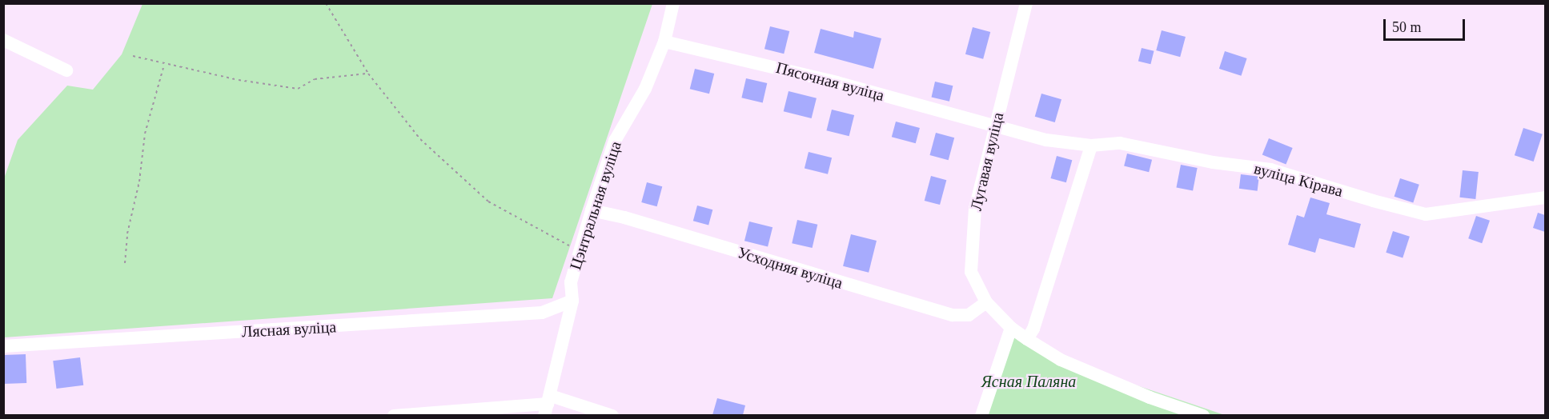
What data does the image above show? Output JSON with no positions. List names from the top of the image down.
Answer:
{
  "streets": {
    "street": [
      "Пясочная вуліца",
      "Лугавая вуліца",
      "вуліца Кірава",
      "Цэнтральная вуліца",
      "Усходняя вуліца",
      "Лясная вуліца"
    ]
  },
  "crossings": [
    ["Пясочная вуліца", "Лугавая вуліца"],
    ["Пясочная вуліца", "вуліца Кірава"],
    ["Пясочная вуліца", "Цэнтральная вуліца"],
    ["Лугавая вуліца", "вуліца Кірава"],
    ["Лугавая вуліца", "Усходняя вуліца"],
    ["Цэнтральная вуліца", "Усходняя вуліца"],
    ["Цэнтральная вуліца", "Лясная вуліца"]
  ],
  "parks": ["Ясная Паляна"],
  "scale_bar": "50 m"
}
